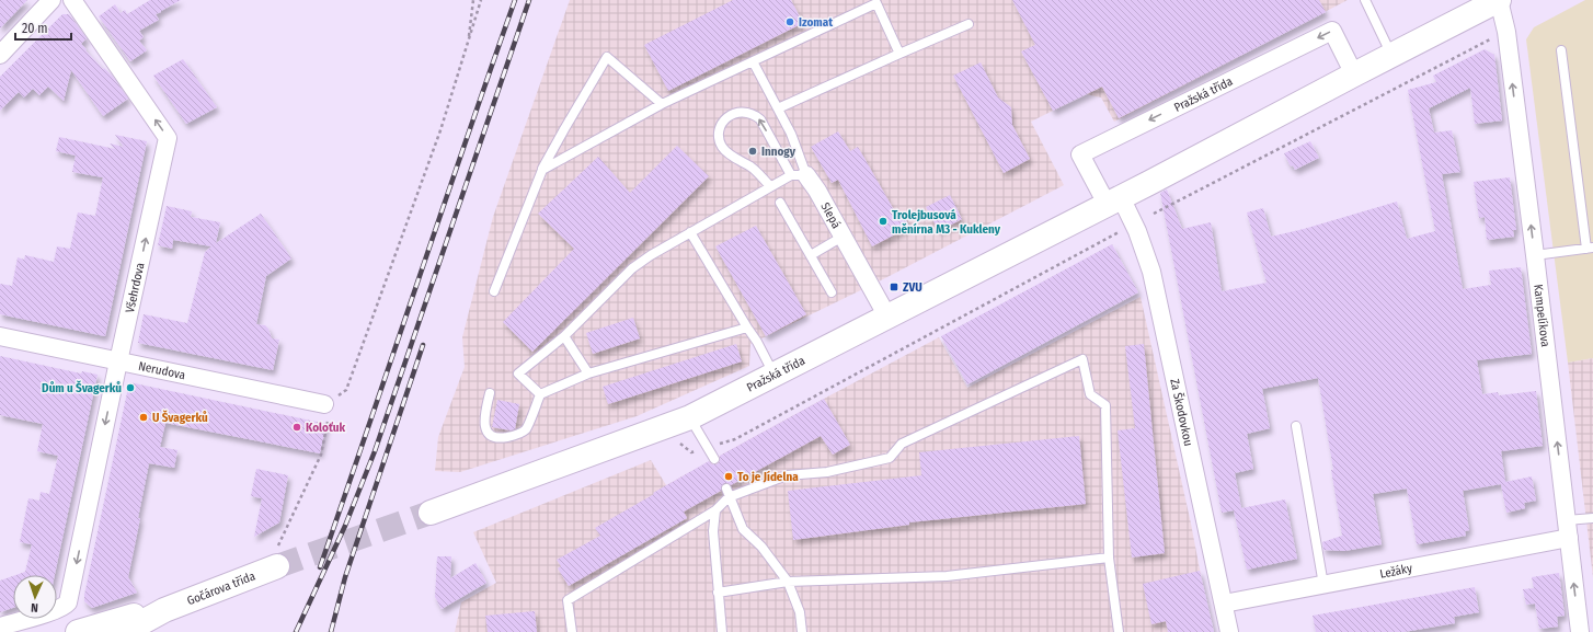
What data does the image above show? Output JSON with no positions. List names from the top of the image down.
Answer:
{
  "streets": {
    "street": [
      "Pražská třída",
      "Slepá",
      "Všehrdova",
      "Kampelíkova",
      "Nerudova",
      "Za Škodovkou",
      "Ležáky",
      "Gočárova třída"
    ]
  },
  "crossings": [
    ["Pražská třída", "Slepá"],
    ["Pražská třída", "Kampelíkova"],
    ["Pražská třída", "Za Škodovkou"],
    ["Všehrdova", "Nerudova"],
    ["Kampelíkova", "Ležáky"],
    ["Za Škodovkou", "Ležáky"]
  ],
  "one_way": ["Kampelíkova"],
  "places": {
    "other": [
      "Izomat",
      "Innogy",
      "Trolejbusová měnírna M3 - Kukleny",
      "Dům u Švagerků",
      "U Švagerků",
      "Koloťuk",
      "To je Jídelna"
    ],
    "transit": ["ZVU"]
  },
  "scale_bar": "20 m",
  "north": "bottom"
}
